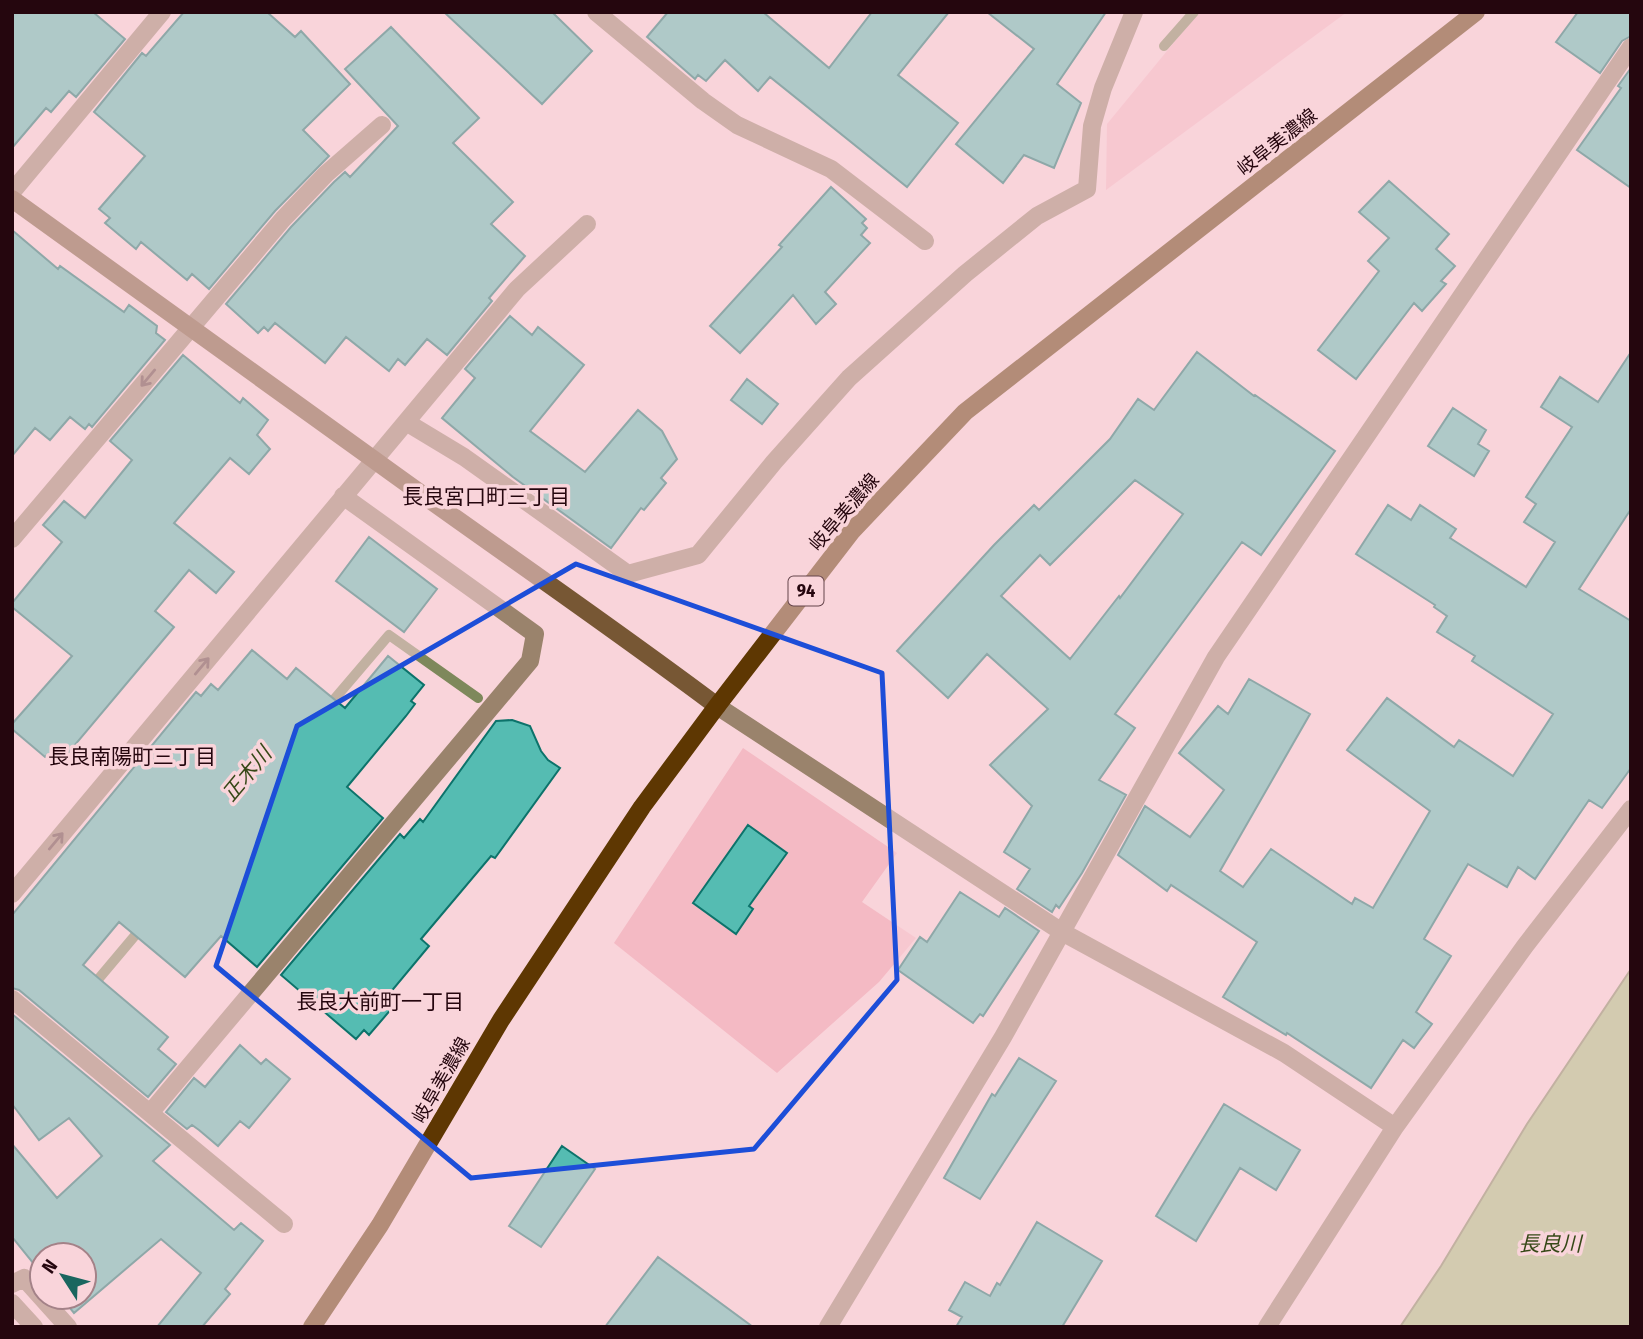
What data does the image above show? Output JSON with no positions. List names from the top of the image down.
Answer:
{
  "streets": {
    "main road": ["岐阜美濃線", "94"]
  },
  "districts": ["長良宮口町三丁目", "長良南陽町三丁目", "長良大前町一丁目"],
  "water": ["正木川", "長良川"],
  "north": "top left"
}
